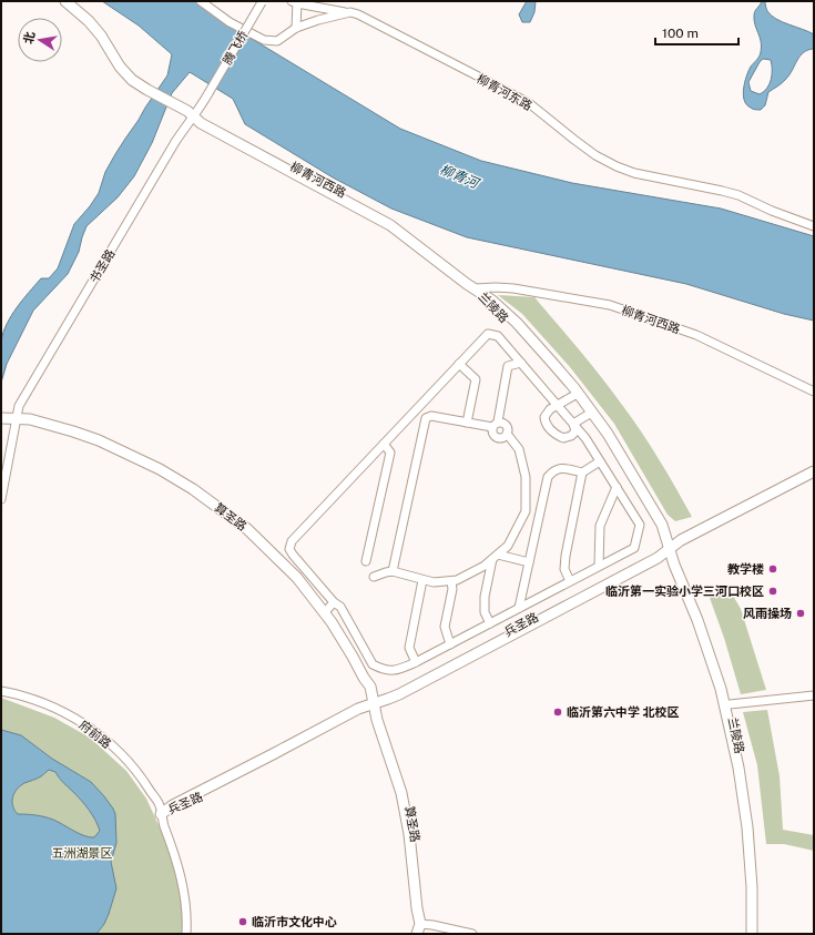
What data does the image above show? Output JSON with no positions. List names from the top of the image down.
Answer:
{
  "streets": {
    "main road": [
      "柳青河西路",
      "兰陵路",
      "算圣路",
      "兵圣路"
    ],
    "street": [
      "腾飞桥",
      "柳青河东路",
      "书圣路",
      "府前路"
    ]
  },
  "crossings": [
    ["腾飞桥", "书圣路"],
    ["柳青河西路", "书圣路"],
    ["柳青河西路", "兰陵路"],
    ["书圣路", "算圣路"],
    ["兰陵路", "兵圣路"],
    ["算圣路", "兵圣路"],
    ["兵圣路", "府前路"]
  ],
  "water": ["柳青河"],
  "parks": ["五洲湖景区"],
  "places": [
    "教学楼",
    "临沂第一实验小学三河口校区",
    "风雨操场",
    "临沂第六中学 北校区",
    "临沂市文化中心"
  ],
  "scale_bar": "100 m",
  "north": "left"
}
